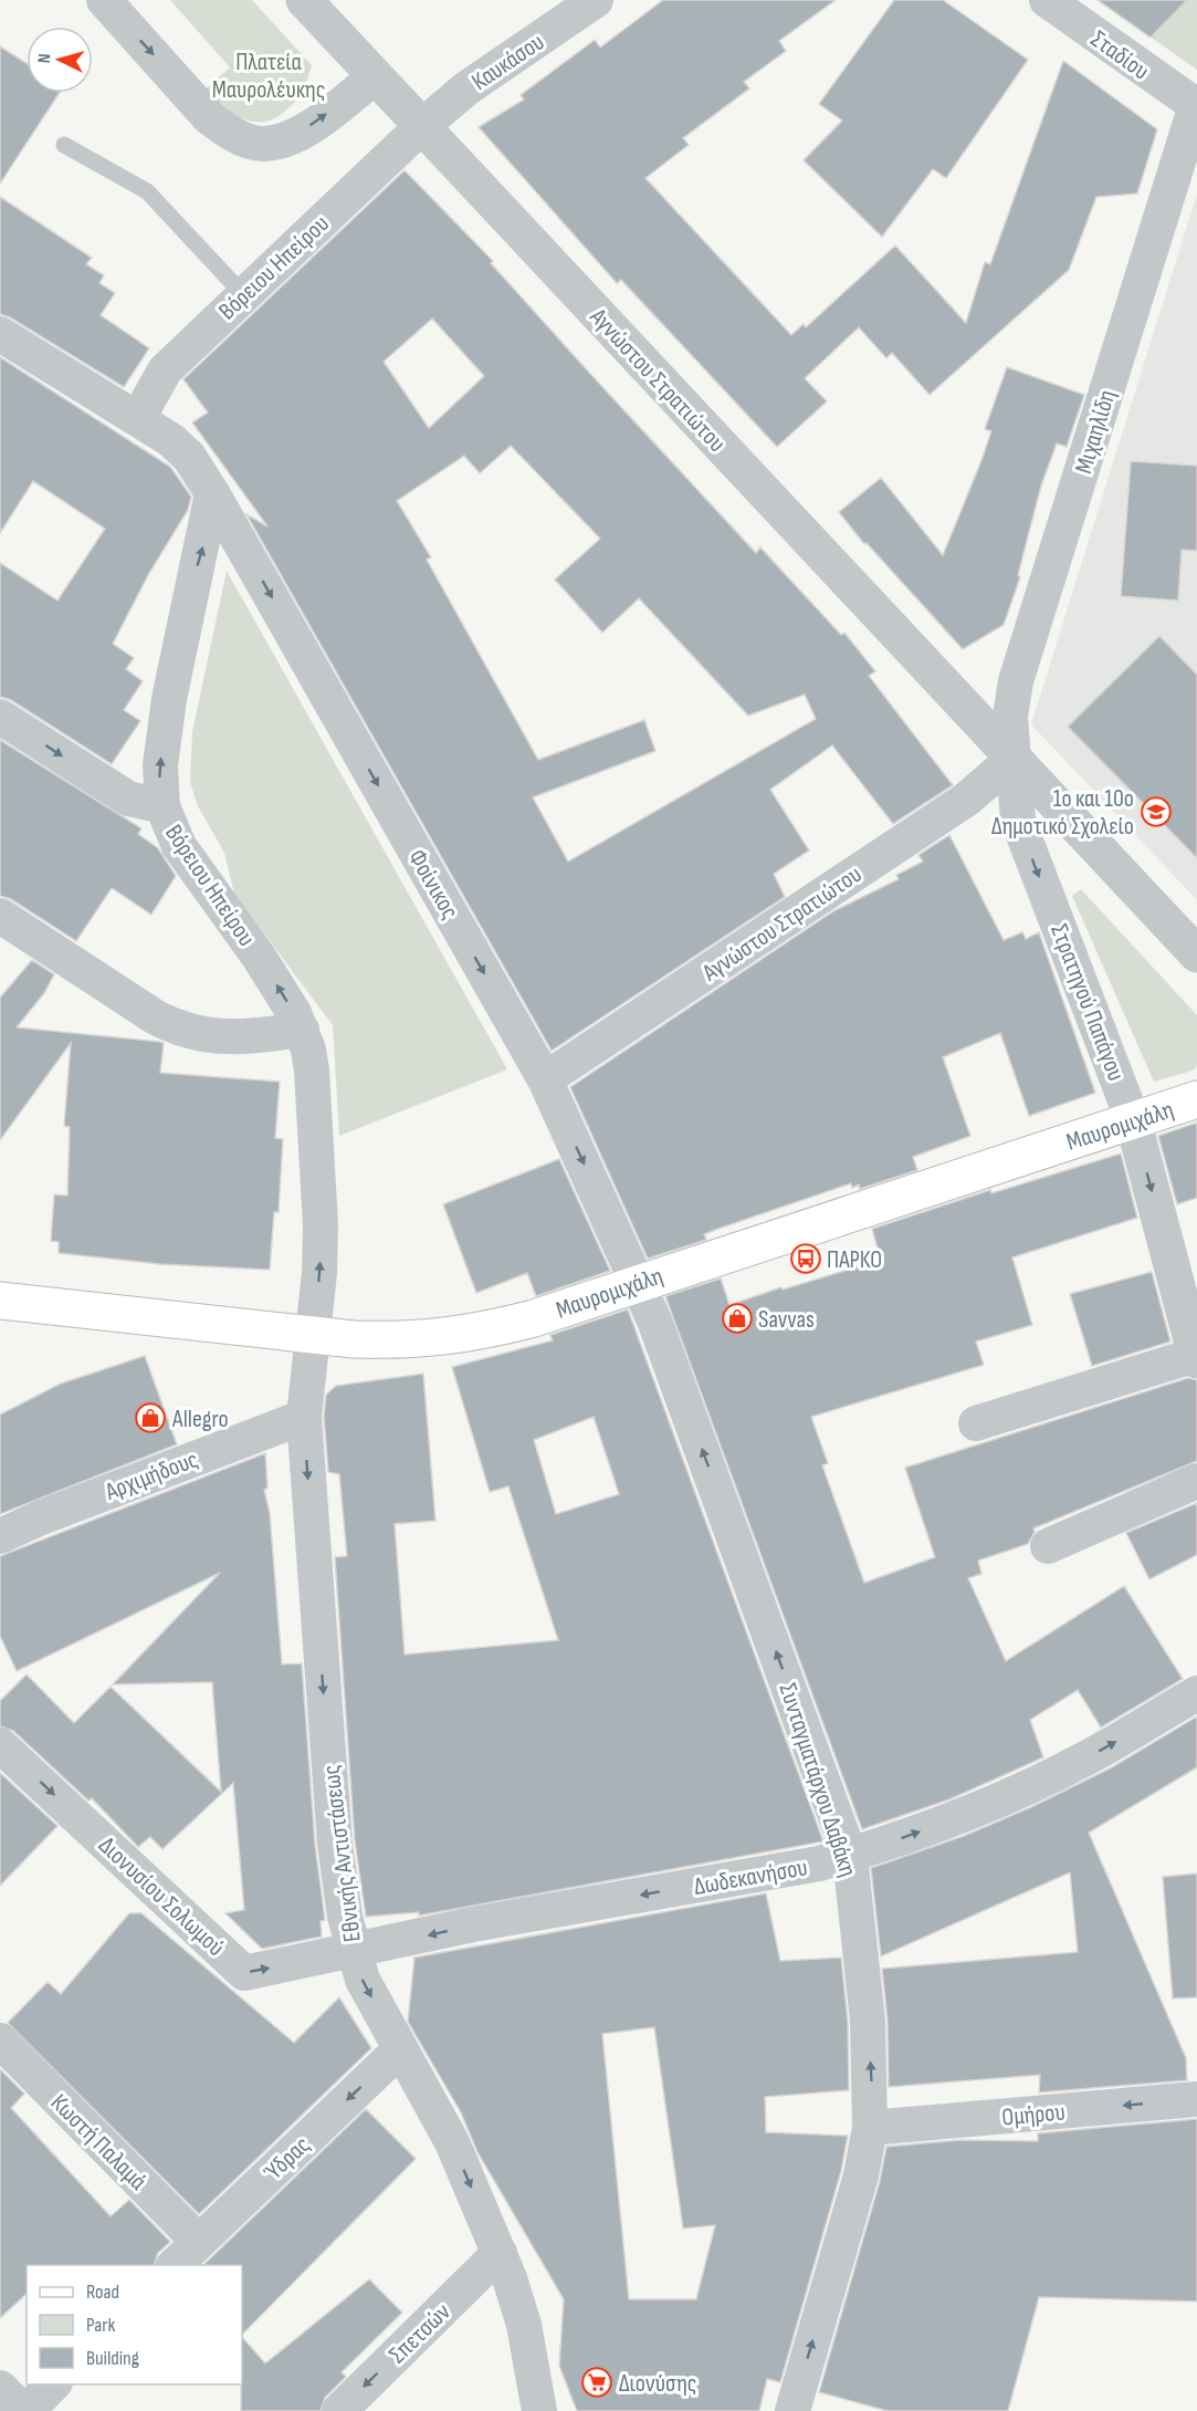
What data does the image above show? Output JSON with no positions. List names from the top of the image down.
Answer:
{
  "streets": {
    "main road": ["Μαυρομιχάλη"],
    "street": [
      "Σταδίου",
      "Καυκάσου",
      "Βόρειου Ηπείρου",
      "Αγνώστου Στρατιώτου",
      "Μιχαηλίδη",
      "Φοίνικος",
      "Στρατηγού Παπάγου",
      "Αρχιμήδους",
      "Συνταγματάρχου Δαβάκη",
      "Εθνικής Αντιστάσεως",
      "Δωδεκανήσου",
      "Διονυσίου Σολωμού",
      "Ομήρου",
      "Κωστή Παλαμά",
      "Ύδρας",
      "Σπετσών"
    ]
  },
  "crossings": [
    ["Σταδίου", "Μιχαηλίδη"],
    ["Καυκάσου", "Βόρειου Ηπείρου"],
    ["Καυκάσου", "Αγνώστου Στρατιώτου"],
    ["Βόρειου Ηπείρου", "Αγνώστου Στρατιώτου"],
    ["Βόρειου Ηπείρου", "Φοίνικος"],
    ["Βόρειου Ηπείρου", "Μαυρομιχάλη"],
    ["Βόρειου Ηπείρου", "Εθνικής Αντιστάσεως"],
    ["Αγνώστου Στρατιώτου", "Μιχαηλίδη"],
    ["Αγνώστου Στρατιώτου", "Φοίνικος"],
    ["Αγνώστου Στρατιώτου", "Στρατηγού Παπάγου"],
    ["Μιχαηλίδη", "Στρατηγού Παπάγου"],
    ["Φοίνικος", "Μαυρομιχάλη"],
    ["Φοίνικος", "Συνταγματάρχου Δαβάκη"],
    ["Στρατηγού Παπάγου", "Μαυρομιχάλη"],
    ["Μαυρομιχάλη", "Συνταγματάρχου Δαβάκη"],
    ["Μαυρομιχάλη", "Εθνικής Αντιστάσεως"],
    ["Αρχιμήδους", "Εθνικής Αντιστάσεως"],
    ["Συνταγματάρχου Δαβάκη", "Δωδεκανήσου"],
    ["Συνταγματάρχου Δαβάκη", "Ομήρου"],
    ["Εθνικής Αντιστάσεως", "Δωδεκανήσου"],
    ["Εθνικής Αντιστάσεως", "Διονυσίου Σολωμού"],
    ["Εθνικής Αντιστάσεως", "Ύδρας"],
    ["Εθνικής Αντιστάσεως", "Σπετσών"],
    ["Δωδεκανήσου", "Διονυσίου Σολωμού"],
    ["Κωστή Παλαμά", "Ύδρας"]
  ],
  "one_way": [
    "Βόρειου Ηπείρου",
    "Φοίνικος",
    "Στρατηγού Παπάγου",
    "Συνταγματάρχου Δαβάκη",
    "Εθνικής Αντιστάσεως",
    "Διονυσίου Σολωμού",
    "Ομήρου",
    "Ύδρας",
    "Σπετσών"
  ],
  "parks": ["Πλατεία Μαυρολέυκης"],
  "places": {
    "school or university": ["1ο και 10ο Δημοτικό Σχολείο"],
    "bus stop": ["ΠΑΡΚΟ"],
    "shop": ["Savvas", "Allegro"],
    "supermarket": ["Διονύσης"]
  },
  "legend": ["Road", "Park", "Building"],
  "north": "left"
}
